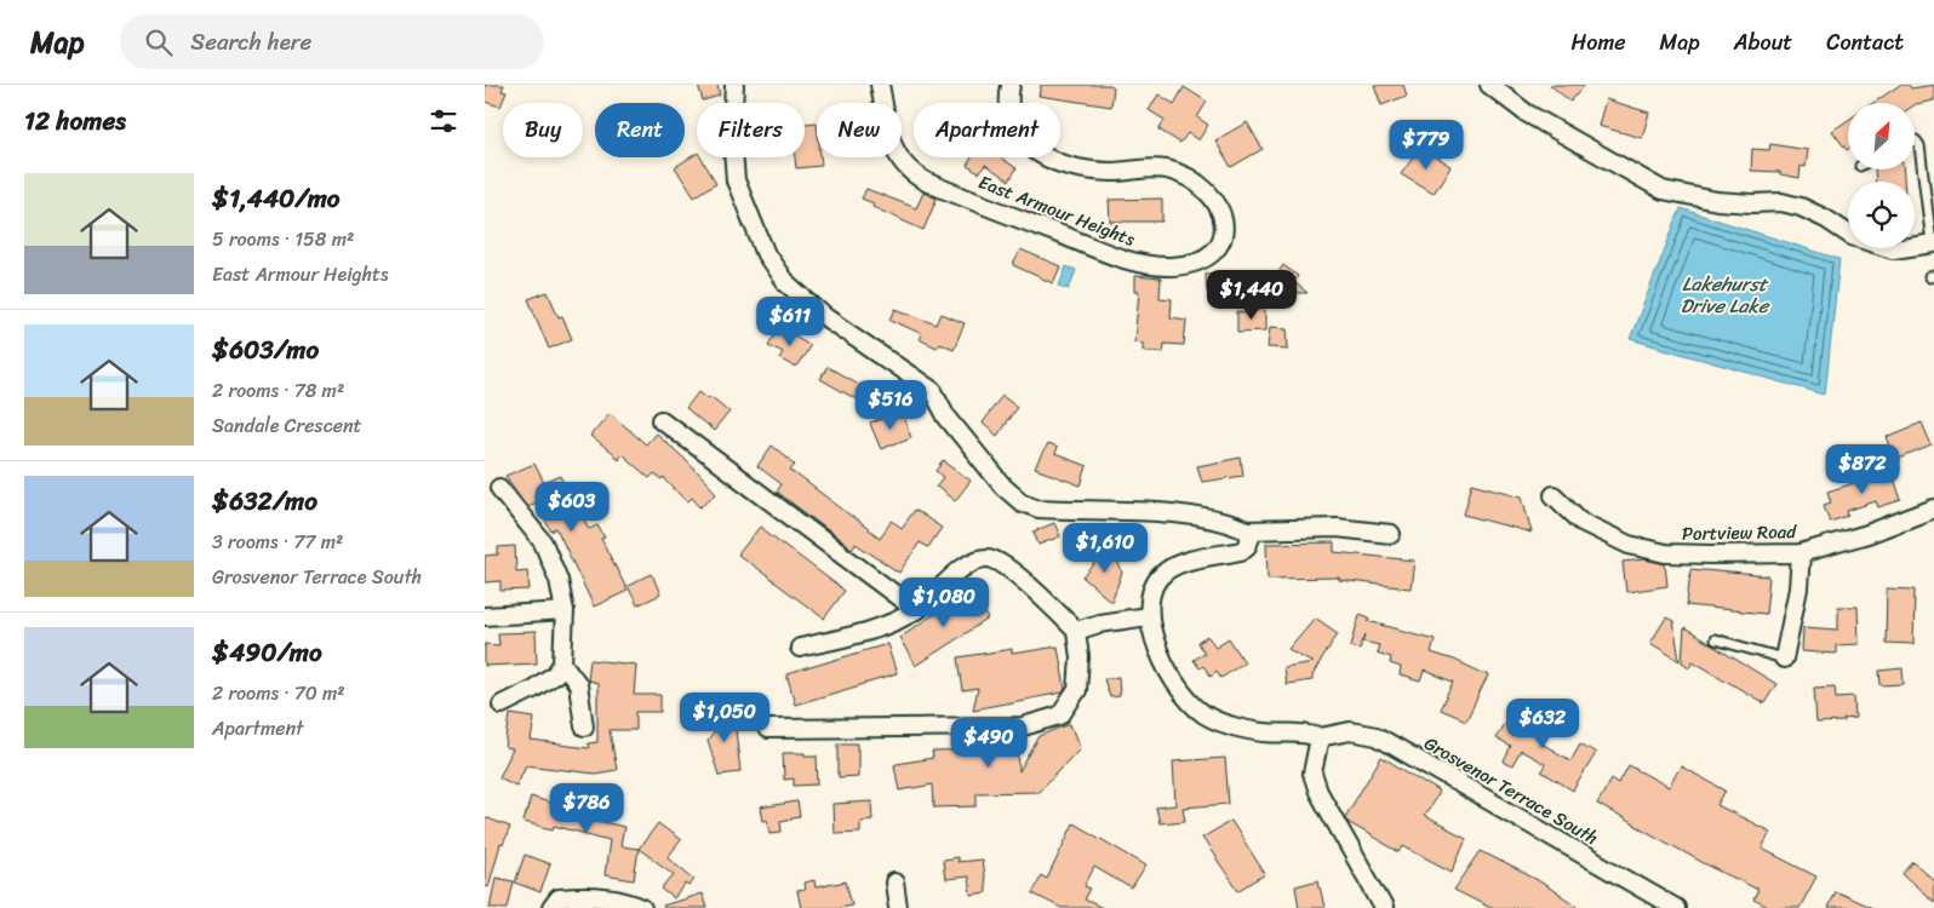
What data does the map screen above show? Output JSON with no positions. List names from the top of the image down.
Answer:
{
  "streets": {
    "street": ["East Armour Heights", "Portview Road", "Grosvenor Terrace South"]
  },
  "water": ["Lakehurst Drive Lake"],
  "north": "top right",
  "page": {
    "header": "Map",
    "search": "Search here",
    "nav": [
      "Home",
      "Map",
      "About",
      "Contact"
    ],
    "heading": "12 homes",
    "chip": [
      "Buy",
      "Rent",
      "Filters",
      "New",
      "Apartment"
    ],
    "price": [
      "$779",
      "$1,440",
      "$611",
      "$516",
      "$872",
      "$603",
      "$1,610",
      "$1,080",
      "$1,050",
      "$632",
      "$490",
      "$786"
    ],
    "list": [
      {
        "name": "$1,440/mo",
        "note": "5 rooms · 158 m² · East Armour Heights"
      },
      {
        "name": "$603/mo",
        "note": "2 rooms · 78 m² · Sandale Crescent"
      },
      {
        "name": "$632/mo",
        "note": "3 rooms · 77 m² · Grosvenor Terrace South"
      },
      {
        "name": "$490/mo",
        "note": "2 rooms · 70 m² · Apartment"
      }
    ]
  }
}
